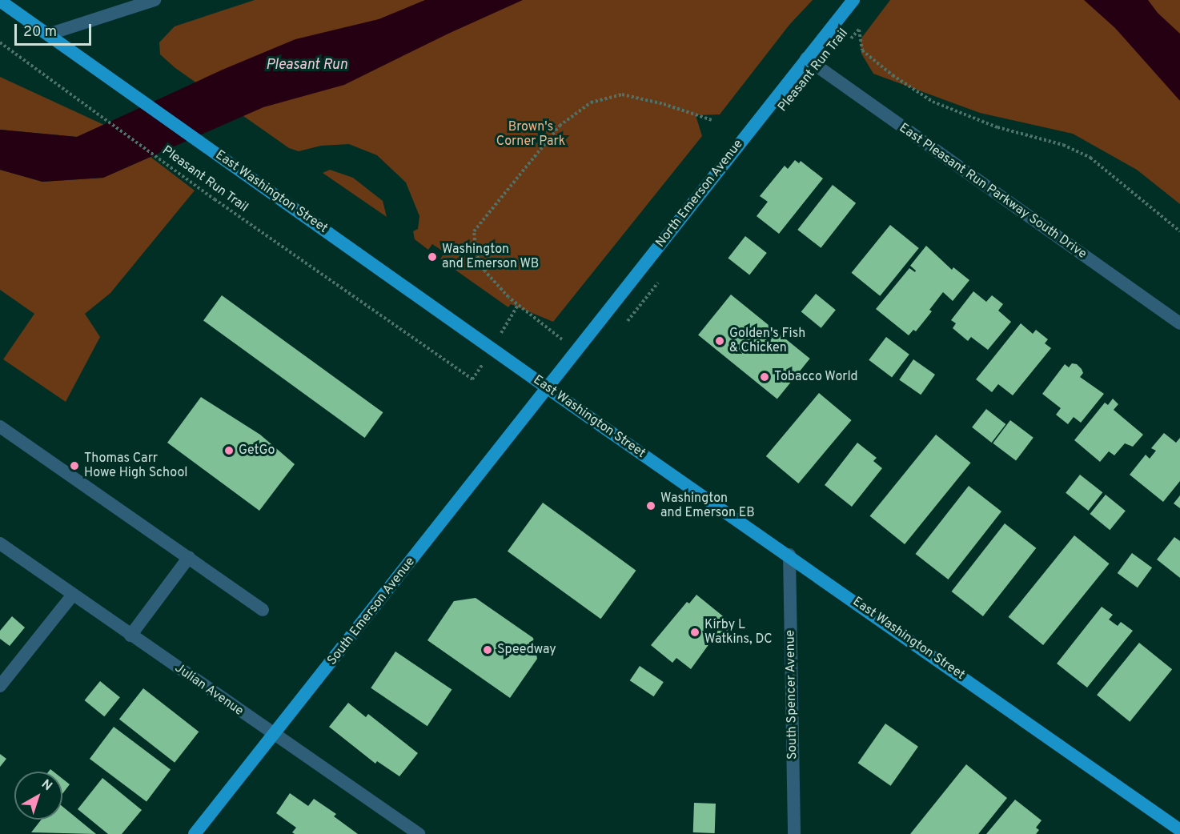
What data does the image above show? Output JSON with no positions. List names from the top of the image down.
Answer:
{
  "streets": {
    "main road": ["East Washington Street", "North Emerson Avenue", "South Emerson Avenue"],
    "street": ["East Pleasant Run Parkway South Drive", "Julian Avenue", "South Spencer Avenue"],
    "path": ["Pleasant Run Trail"]
  },
  "crossings": [
    ["East Pleasant Run Parkway South Drive", "North Emerson Avenue"],
    ["East Washington Street", "North Emerson Avenue"],
    ["East Washington Street", "South Emerson Avenue"],
    ["East Washington Street", "South Spencer Avenue"],
    ["North Emerson Avenue", "South Emerson Avenue"],
    ["South Emerson Avenue", "Julian Avenue"]
  ],
  "water": ["Pleasant Run"],
  "parks": ["Brown's Corner Park"],
  "places": [
    "Washington and Emerson WB",
    "Golden's Fish & Chicken",
    "Tobacco World",
    "GetGo",
    "Thomas Carr Howe High School",
    "Washington and Emerson EB",
    "Kirby L Watkins, DC",
    "Speedway"
  ],
  "scale_bar": "20 m",
  "north": "top right"
}
